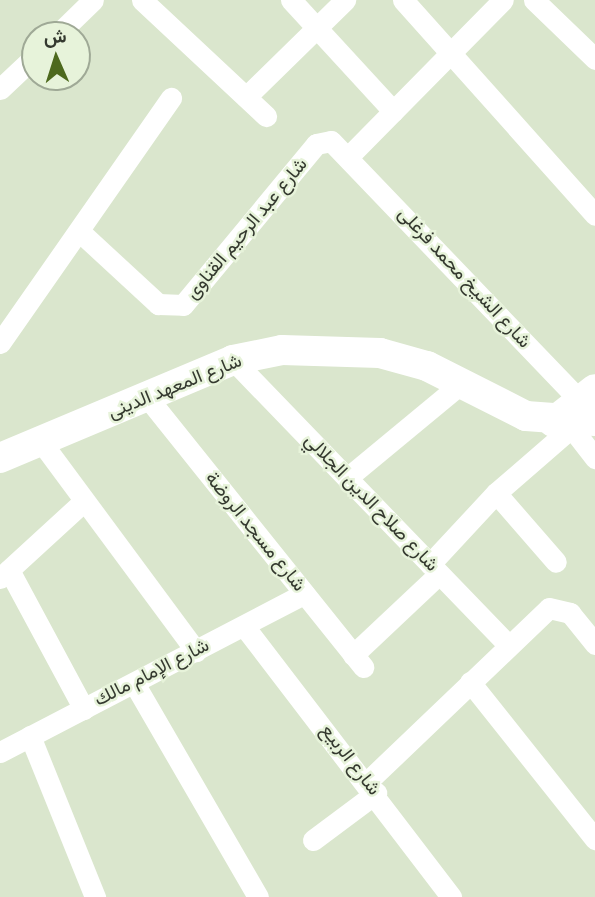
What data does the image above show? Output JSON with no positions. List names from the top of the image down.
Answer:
{
  "streets": {
    "street": [
      "شارع عبد الرحيم القناوى",
      "شارع الشيخ محمد فرغلى",
      "شارع المعهد الدينى",
      "شارع صلاح الدين الجلالي",
      "شارع مسجد الروضة",
      "شارع الإمام مالك",
      "شارع الربيع"
    ]
  },
  "crossings": [
    ["شارع عبد الرحيم القناوى", "شارع الشيخ محمد فرغلى"],
    ["شارع الشيخ محمد فرغلى", "شارع المعهد الدينى"],
    ["شارع المعهد الدينى", "شارع صلاح الدين الجلالي"],
    ["شارع المعهد الدينى", "شارع مسجد الروضة"],
    ["شارع صلاح الدين الجلالي", "شارع مسجد الروضة"],
    ["شارع مسجد الروضة", "شارع الإمام مالك"],
    ["شارع الإمام مالك", "شارع الربيع"]
  ],
  "north": "top"
}
